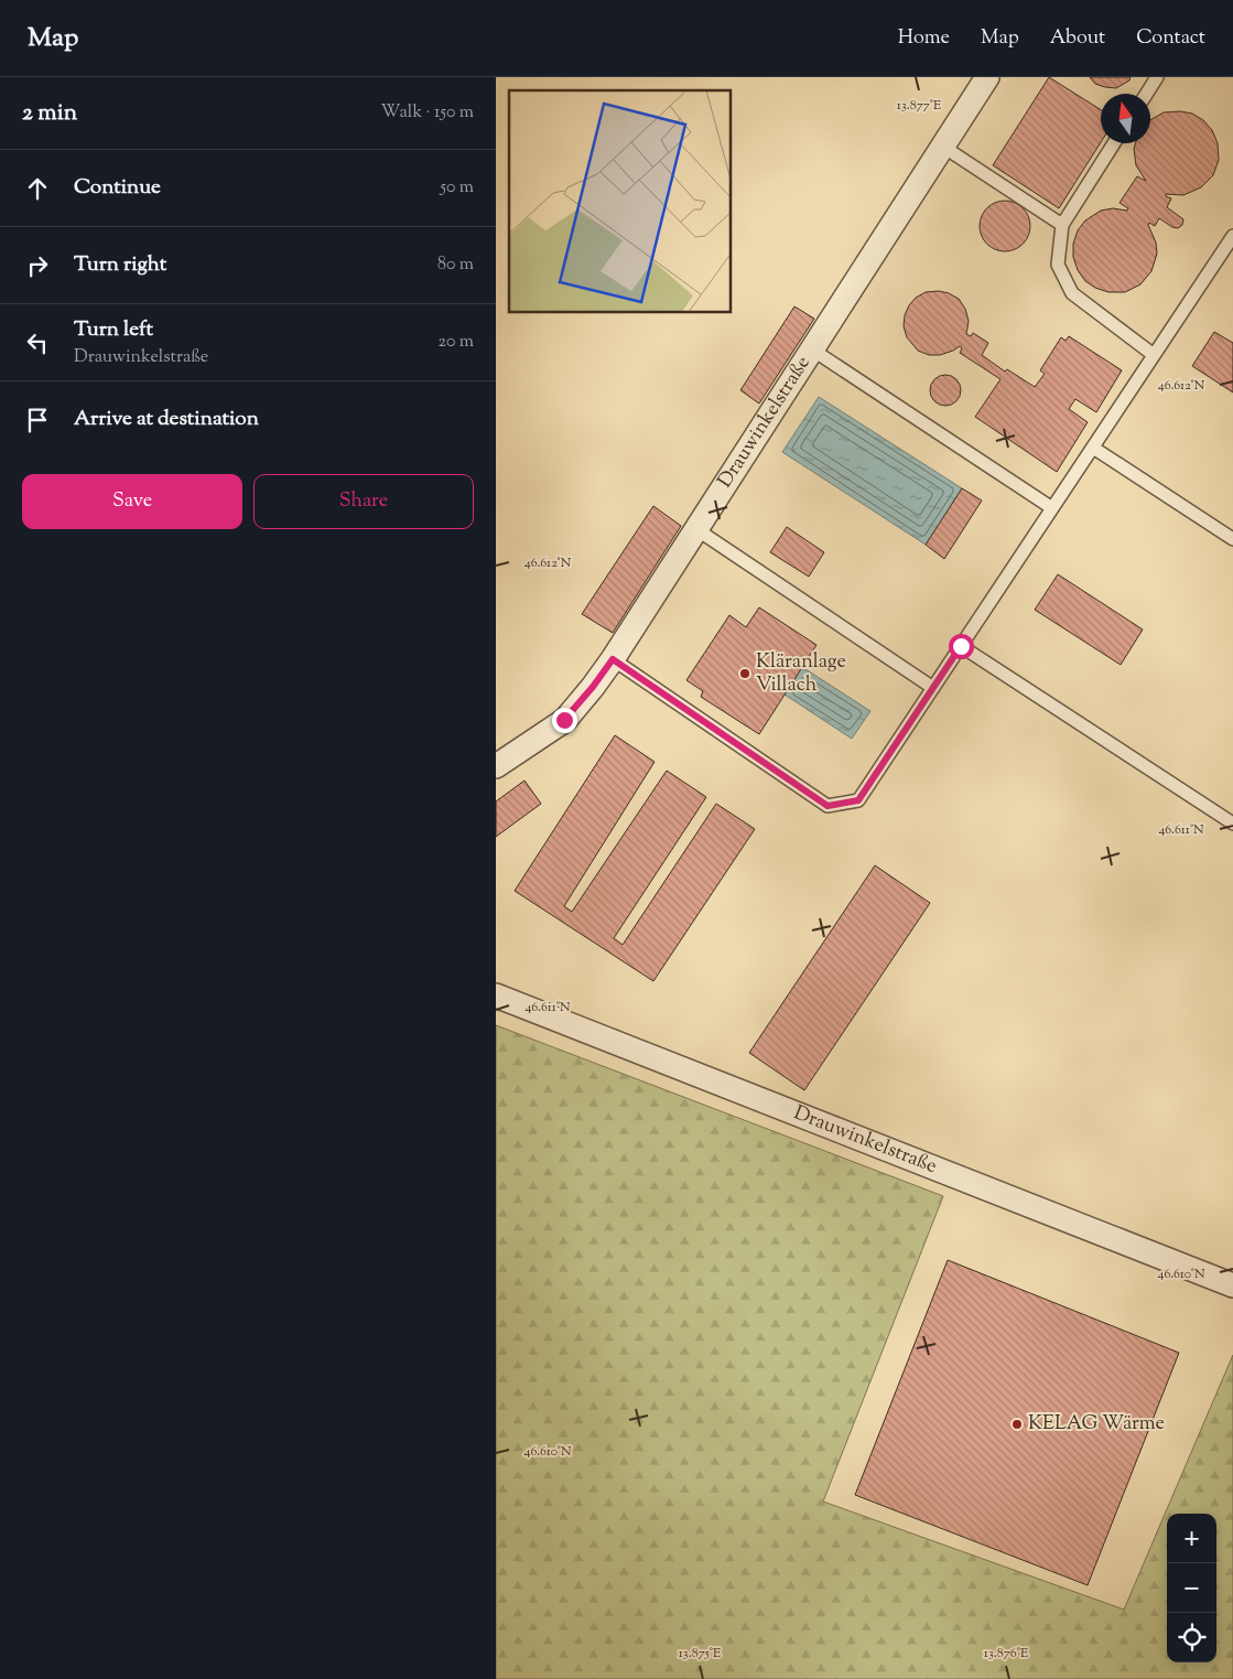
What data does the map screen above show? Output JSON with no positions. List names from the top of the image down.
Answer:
{
  "streets": {
    "street": ["Drauwinkelstraße"]
  },
  "places": ["Kläranlage Villach", "KELAG Wärme"],
  "north": "top",
  "page": {
    "header": "Map",
    "nav": [
      "Home",
      "Map",
      "About",
      "Contact"
    ],
    "heading": ["2 min", "Walk · 150 m"],
    "list": [
      ["Continue", "50 m"],
      ["Turn right", "80 m"],
      ["Turn left", "Drauwinkelstraße", "20 m"],
      "Arrive at destination"
    ],
    "buttons": ["Save", "Share"],
    "map_buttons": ["+", "−"]
  },
  "coordinates": [
    "13.877°E",
    "46.612°N",
    "46.611°N",
    "46.610°N",
    "13.875°E",
    "13.876°E"
  ]
}
